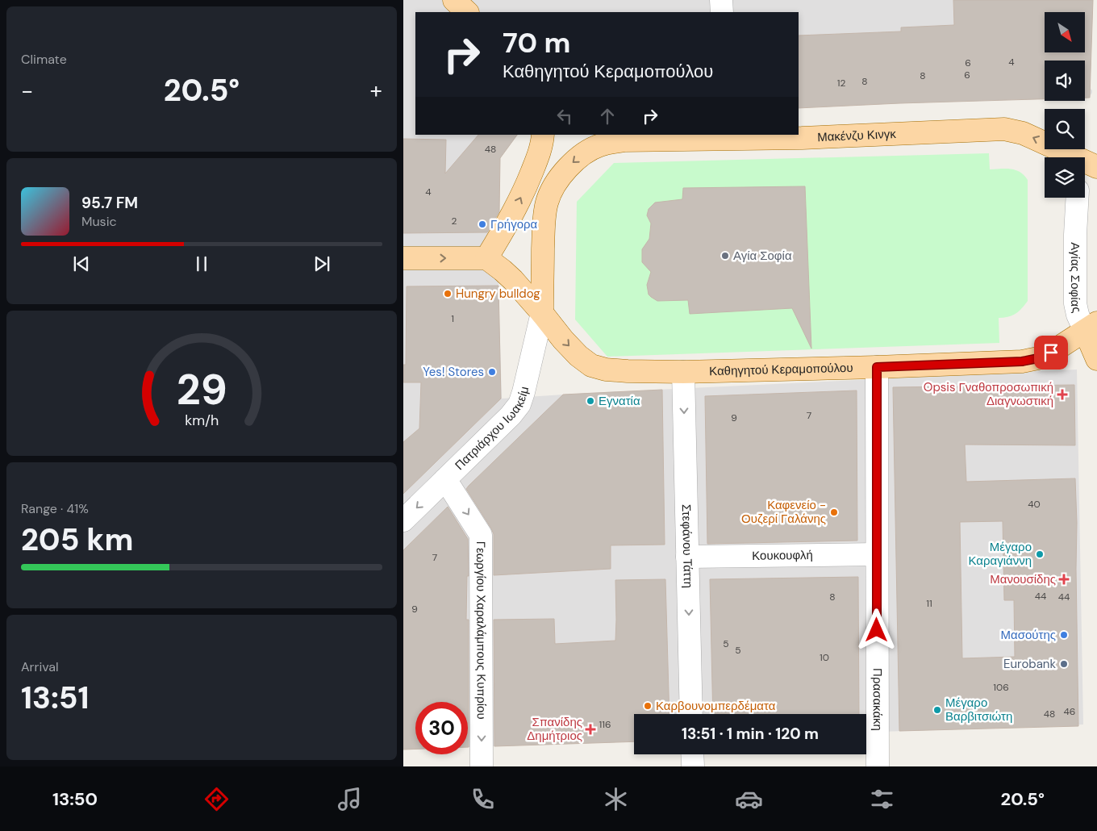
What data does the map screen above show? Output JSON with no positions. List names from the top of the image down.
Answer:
{
  "streets": {
    "main road": ["Μακένζυ Κινγκ", "Αγίας Σοφίας", "Καθηγητού Κεραμοπούλου"],
    "street": [
      "Πατριάρχου Ιωακείμ",
      "Στεφάνου Τάττη",
      "Κουκουφλή",
      "Γεωργίου Χαραλάμπους Κυπρίου",
      "Πρασακάκη"
    ]
  },
  "crossings": [
    ["Μακένζυ Κινγκ", "Καθηγητού Κεραμοπούλου"],
    ["Μακένζυ Κινγκ", "Πατριάρχου Ιωακείμ"],
    ["Αγίας Σοφίας", "Καθηγητού Κεραμοπούλου"],
    ["Καθηγητού Κεραμοπούλου", "Πατριάρχου Ιωακείμ"],
    ["Καθηγητού Κεραμοπούλου", "Στεφάνου Τάττη"],
    ["Καθηγητού Κεραμοπούλου", "Πρασακάκη"],
    ["Πατριάρχου Ιωακείμ", "Γεωργίου Χαραλάμπους Κυπρίου"],
    ["Στεφάνου Τάττη", "Κουκουφλή"],
    ["Κουκουφλή", "Πρασακάκη"]
  ],
  "one_way": ["Στεφάνου Τάττη", "Γεωργίου Χαραλάμπους Κυπρίου"],
  "places": {
    "other": [
      "Γρήγορα",
      "Αγία Σοφία",
      "Hungry bulldog",
      "Yes! Stores",
      "Εγνατία",
      "Καφενείο - Ουζερί Γαλάνης",
      "Μέγαρο Καραγιάννη",
      "Μασούτης",
      "Eurobank",
      "Καρβουνομπερδέματα",
      "Μέγαρο Βαρβιτσιώτη"
    ],
    "health": ["Opsis Γναθοπροσωπική Διαγνωστική", "Μανουσίδης", "Σπανίδης Δημήτριος"]
  },
  "house_numbers": [
    "4",
    "6",
    "6",
    "8",
    "8",
    "12",
    "48",
    "4",
    "2",
    "1",
    "7",
    "9",
    "40",
    "7",
    "44",
    "8",
    "44",
    "11",
    "9",
    "5",
    "5",
    "10",
    "106",
    "46",
    "48",
    "116"
  ],
  "north": "bottom right",
  "page": {
    "tile": [
      "Climate",
      ["Range · 41%", "205 km"],
      ["Arrival", "13:51"]
    ],
    "turn": ["70 m", "Καθηγητού Κεραμοπούλου"],
    "heat": ["−", "20.5°", "+"],
    "song": ["95.7 FM", "Music"],
    "limit": "30",
    "trip": "13:51 · 1 min · 120 m",
    "tabs": ["13:50", "20.5°"],
    "gauge": ["29", "km/h"]
  }
}
